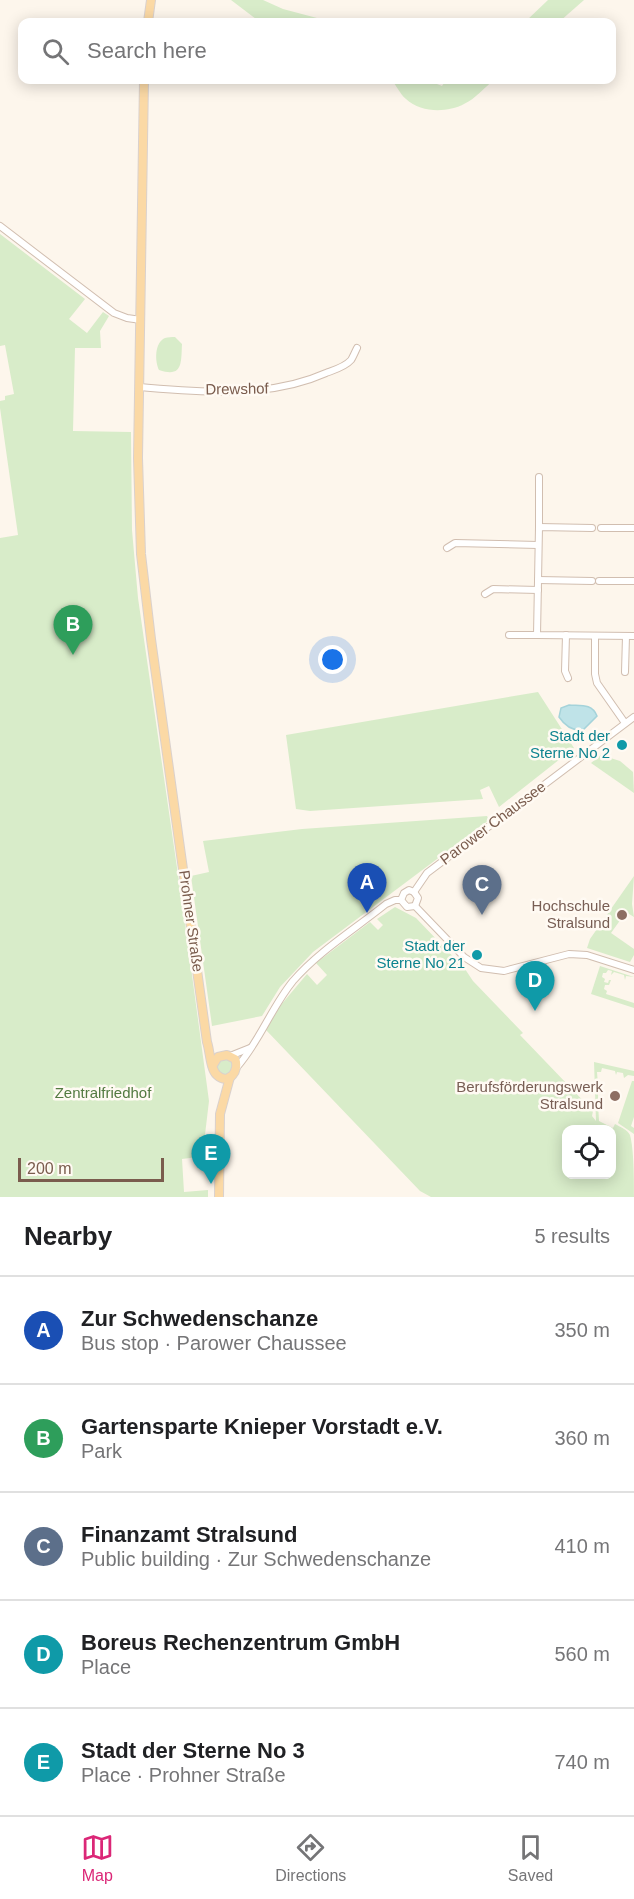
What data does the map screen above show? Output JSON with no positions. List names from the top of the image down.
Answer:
{
  "streets": {
    "main road": ["Parower Chaussee", "Prohner Straße"],
    "street": ["Drewshof"]
  },
  "crossings": [
    ["Drewshof", "Prohner Straße"],
    ["Parower Chaussee", "Prohner Straße"]
  ],
  "parks": ["Zentralfriedhof"],
  "places": [
    "Stadt der Sterne No 2",
    "Hochschule Stralsund",
    "Stadt der Sterne No 21",
    "Berufsförderungswerk Stralsund"
  ],
  "scale_bar": "200 m",
  "page": {
    "search": "Search here",
    "pins": [
      "B",
      "A",
      "C",
      "D",
      "E"
    ],
    "scale": "200 m",
    "heading": ["Nearby", "5 results"],
    "list": [
      {
        "mark": "A",
        "name": "Zur Schwedenschanze",
        "note": "Bus stop · Parower Chaussee",
        "value": "350 m"
      },
      {
        "mark": "B",
        "name": "Gartensparte Knieper Vorstadt e.V.",
        "note": "Park",
        "value": "360 m"
      },
      {
        "mark": "C",
        "name": "Finanzamt Stralsund",
        "note": "Public building · Zur Schwedenschanze",
        "value": "410 m"
      },
      {
        "mark": "D",
        "name": "Boreus Rechenzentrum GmbH",
        "note": "Place",
        "value": "560 m"
      },
      {
        "mark": "E",
        "name": "Stadt der Sterne No 3",
        "note": "Place · Prohner Straße",
        "value": "740 m"
      }
    ],
    "nav": ["Map", "Directions", "Saved"]
  }
}
